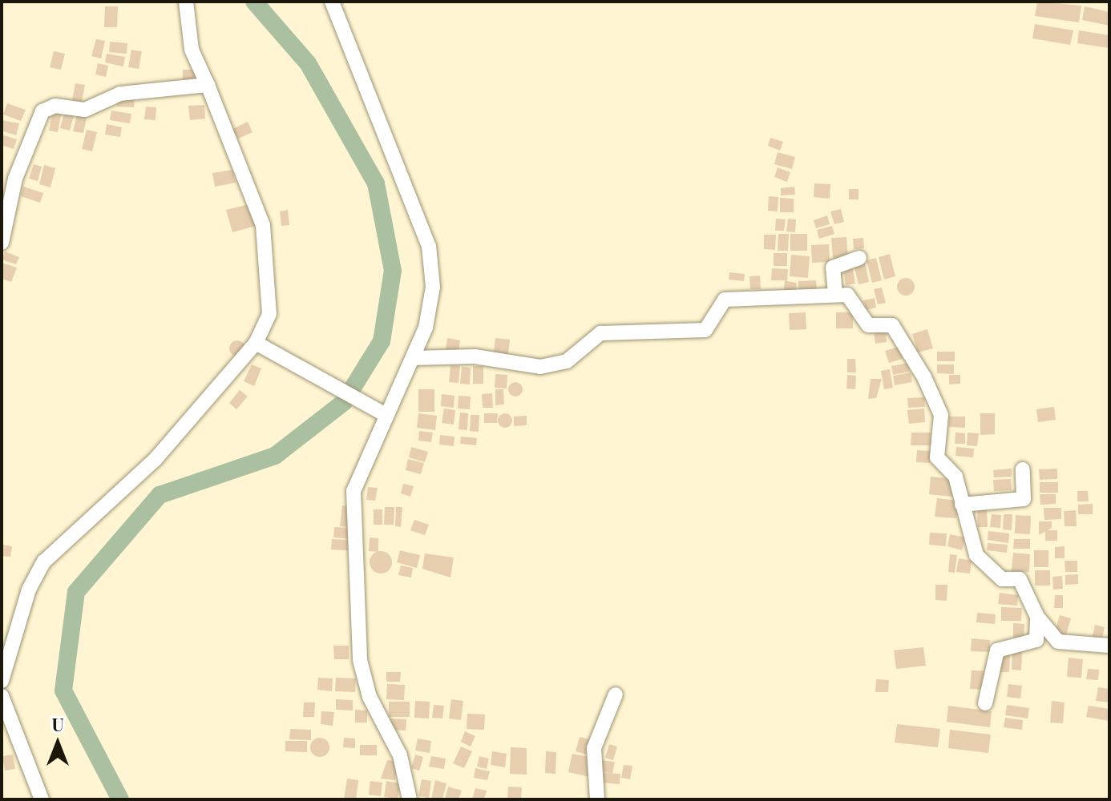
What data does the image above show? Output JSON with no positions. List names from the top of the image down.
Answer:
{
  "north": "top"
}
